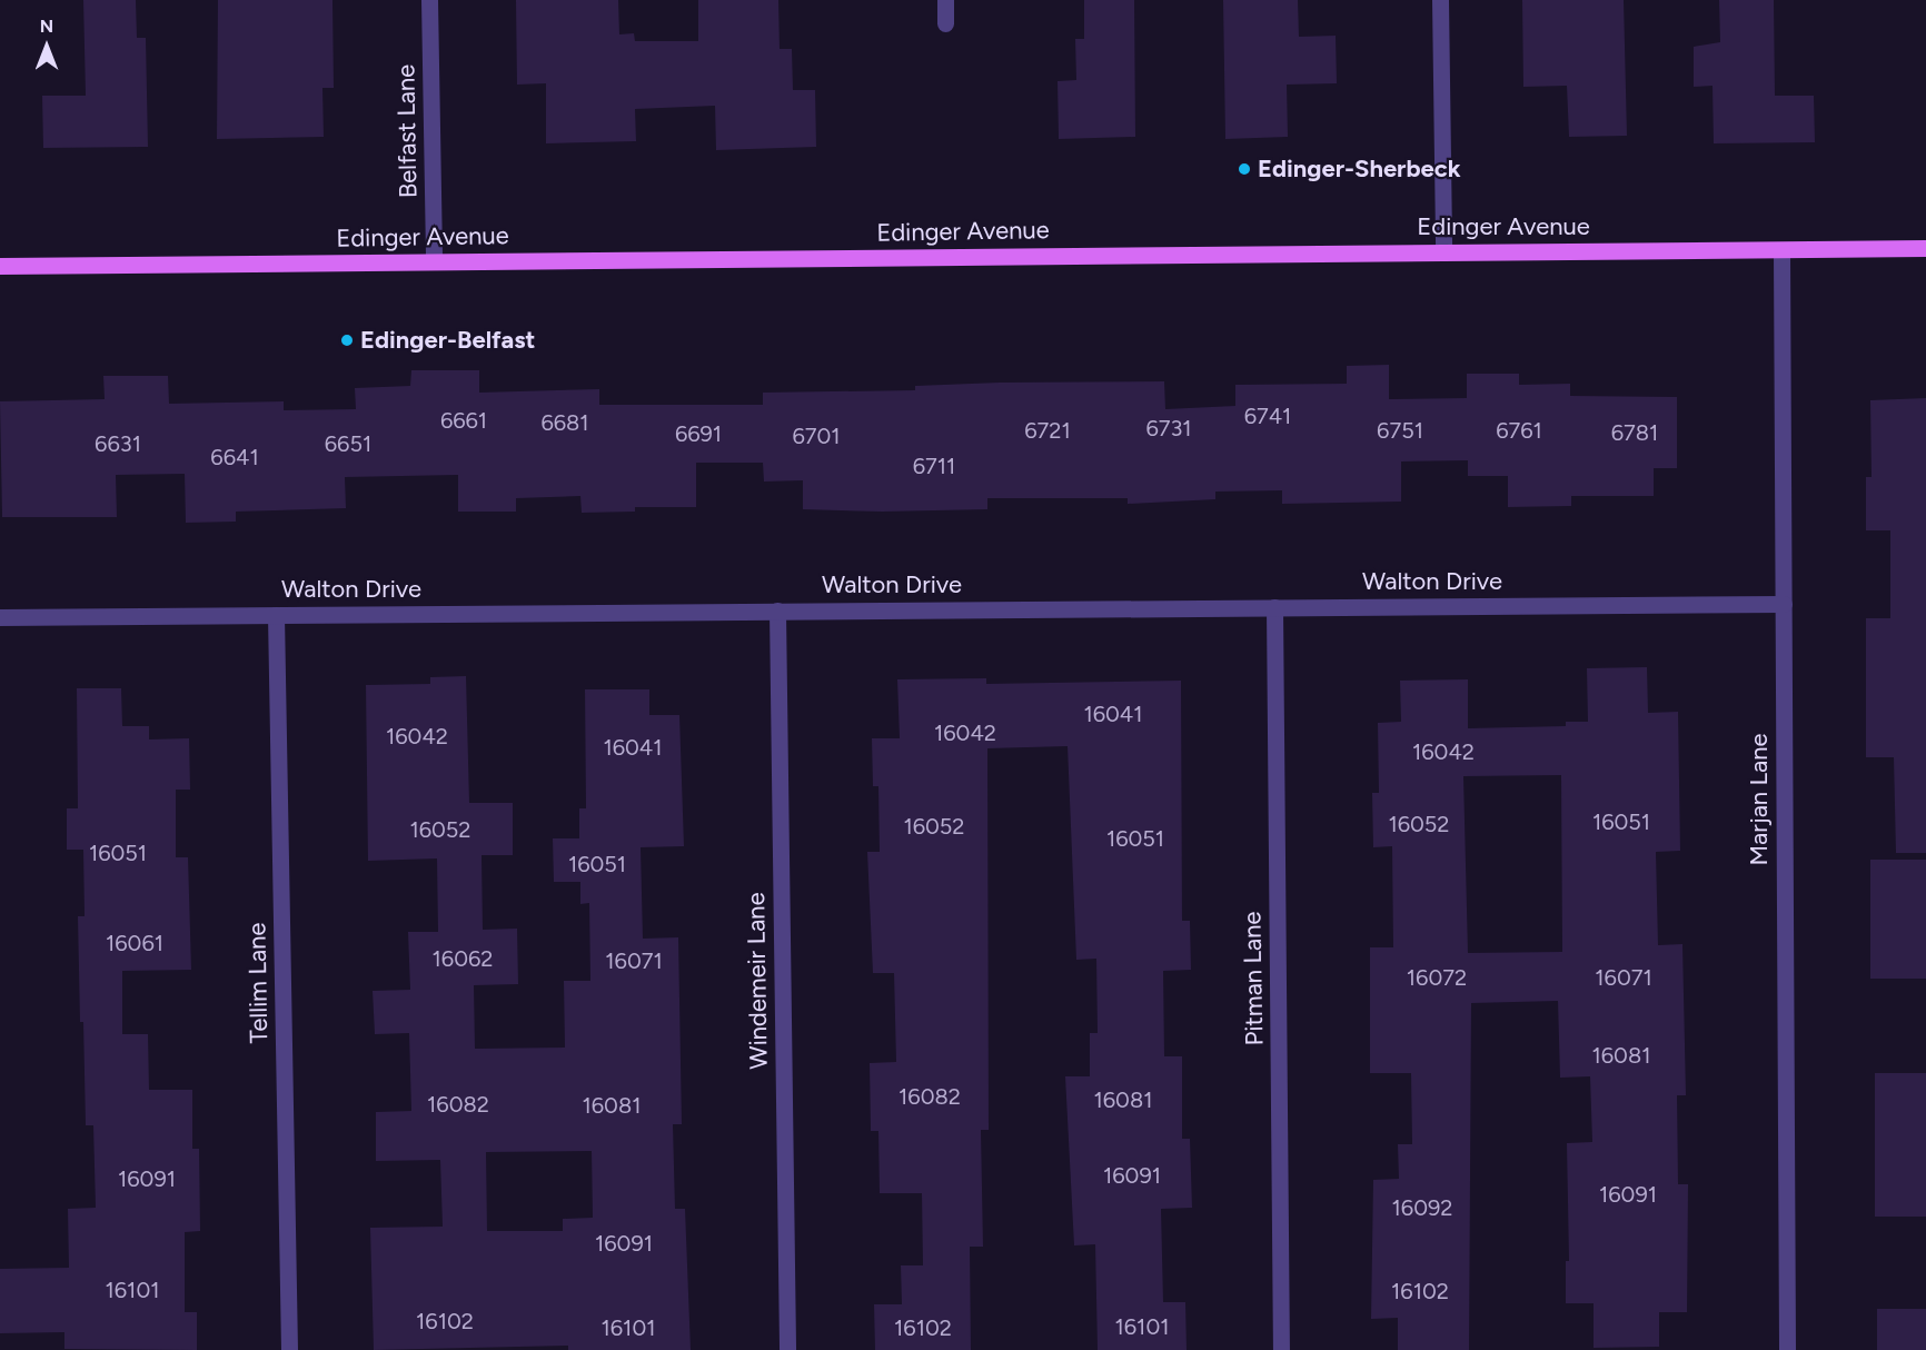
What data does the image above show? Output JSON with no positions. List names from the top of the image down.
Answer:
{
  "streets": {
    "main road": ["Edinger Avenue"],
    "street": [
      "Belfast Lane",
      "Walton Drive",
      "Marjan Lane",
      "Pitman Lane",
      "Windemeir Lane",
      "Tellim Lane"
    ]
  },
  "crossings": [
    ["Belfast Lane", "Edinger Avenue"],
    ["Edinger Avenue", "Marjan Lane"],
    ["Walton Drive", "Marjan Lane"],
    ["Walton Drive", "Pitman Lane"],
    ["Walton Drive", "Windemeir Lane"],
    ["Walton Drive", "Tellim Lane"]
  ],
  "places": ["Edinger-Sherbeck", "Edinger-Belfast"],
  "house_numbers": [
    "6741",
    "6661",
    "6681",
    "6731",
    "6721",
    "6751",
    "6761",
    "6781",
    "6691",
    "6701",
    "6631",
    "6651",
    "6641",
    "6711",
    "16041",
    "16042",
    "16042",
    "16041",
    "16042",
    "16051",
    "16052",
    "16052",
    "16052",
    "16051",
    "16051",
    "16051",
    "16061",
    "16062",
    "16071",
    "16072",
    "16071",
    "16081",
    "16082",
    "16081",
    "16082",
    "16081",
    "16091",
    "16091",
    "16091",
    "16092",
    "16091",
    "16101",
    "16102",
    "16102",
    "16101",
    "16101",
    "16102"
  ],
  "north": "top"
}
